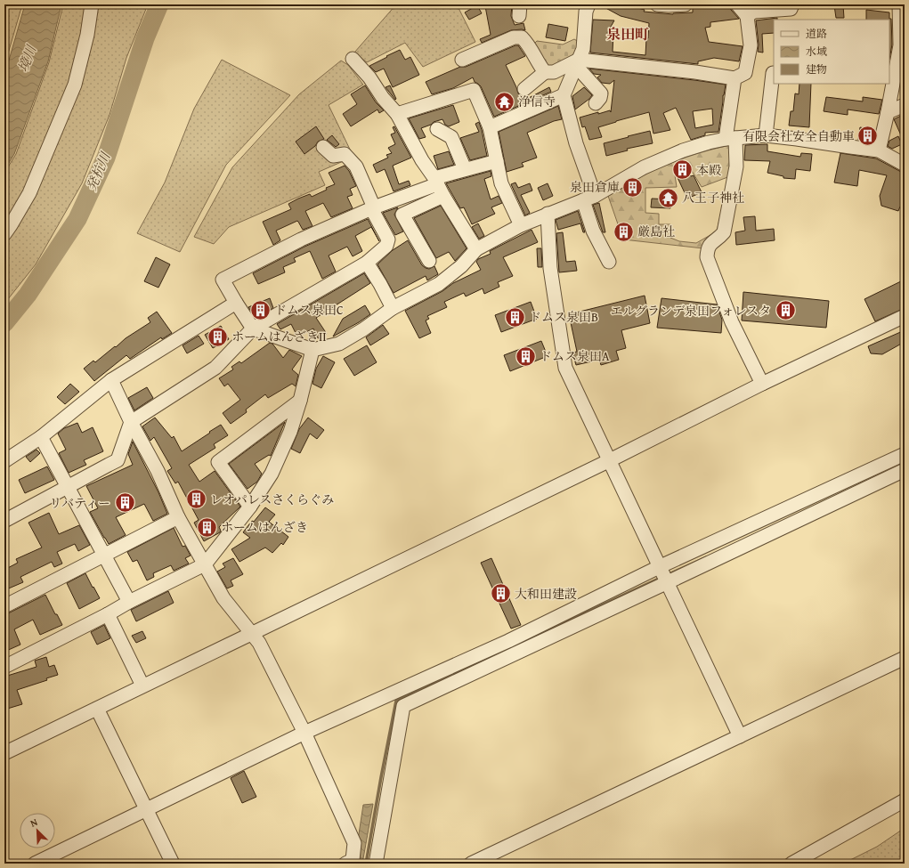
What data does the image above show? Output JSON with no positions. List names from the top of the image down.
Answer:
{
  "districts": ["泉田町"],
  "water": ["境川", "発杭川"],
  "places": {
    "temple": ["浄信寺", "八王子神社"],
    "building": [
      "有限会社安全自動車",
      "本殿",
      "泉田倉庫",
      "厳島社",
      "ドムス泉田C",
      "エルグランデ泉田フォレスタ",
      "ドムス泉田B",
      "ホームはんざきⅡ",
      "ドムス泉田A",
      "レオパレスさくらぐみ",
      "リバティー",
      "ホームはんざき",
      "大和田建設"
    ]
  },
  "legend": ["道路", "水域", "建物"],
  "north": "top left"
}
